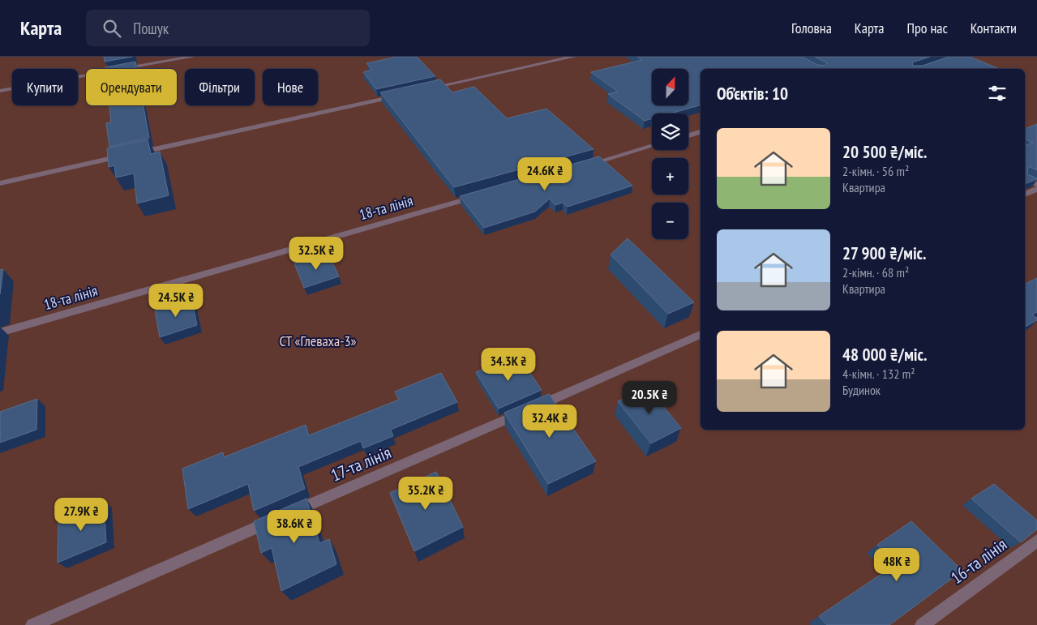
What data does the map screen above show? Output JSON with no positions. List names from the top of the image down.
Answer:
{
  "streets": {
    "lane": ["18-та лінія", "17-та лінія", "16-та лінія"]
  },
  "parks": ["СТ «Глеваха-3»"],
  "north": "top",
  "page": {
    "header": "Карта",
    "search": "Пошук",
    "nav": [
      "Головна",
      "Карта",
      "Про нас",
      "Контакти"
    ],
    "map_buttons": ["+", "−"],
    "chip": [
      "Купити",
      "Орендувати",
      "Фільтри",
      "Нове"
    ],
    "heading": "Об’єктів: 10",
    "list": [
      {
        "name": "20 500 ₴/міс.",
        "note": "2-кімн. · 56 m² · Квартира"
      },
      {
        "name": "27 900 ₴/міс.",
        "note": "2-кімн. · 68 m² · Квартира"
      },
      {
        "name": "48 000 ₴/міс.",
        "note": "4-кімн. · 132 m² · Будинок"
      }
    ],
    "price": [
      "24.6K ₴",
      "32.5K ₴",
      "24.5K ₴",
      "34.3K ₴",
      "20.5K ₴",
      "32.4K ₴",
      "35.2K ₴",
      "27.9K ₴",
      "38.6K ₴",
      "48K ₴"
    ]
  }
}
